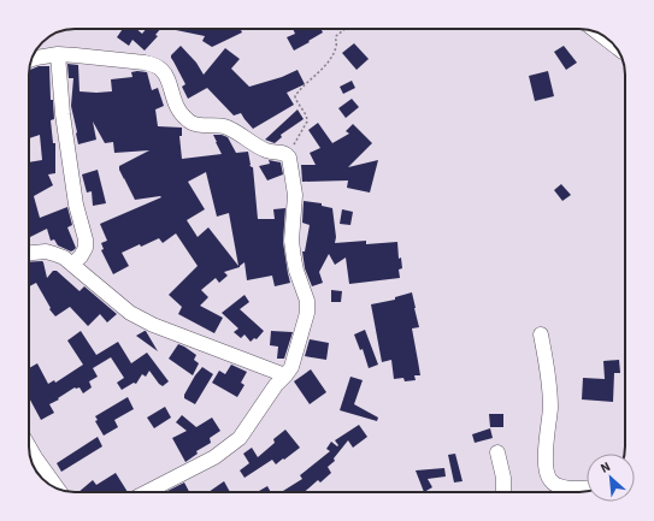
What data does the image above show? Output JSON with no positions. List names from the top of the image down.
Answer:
{
  "north": "top left"
}
